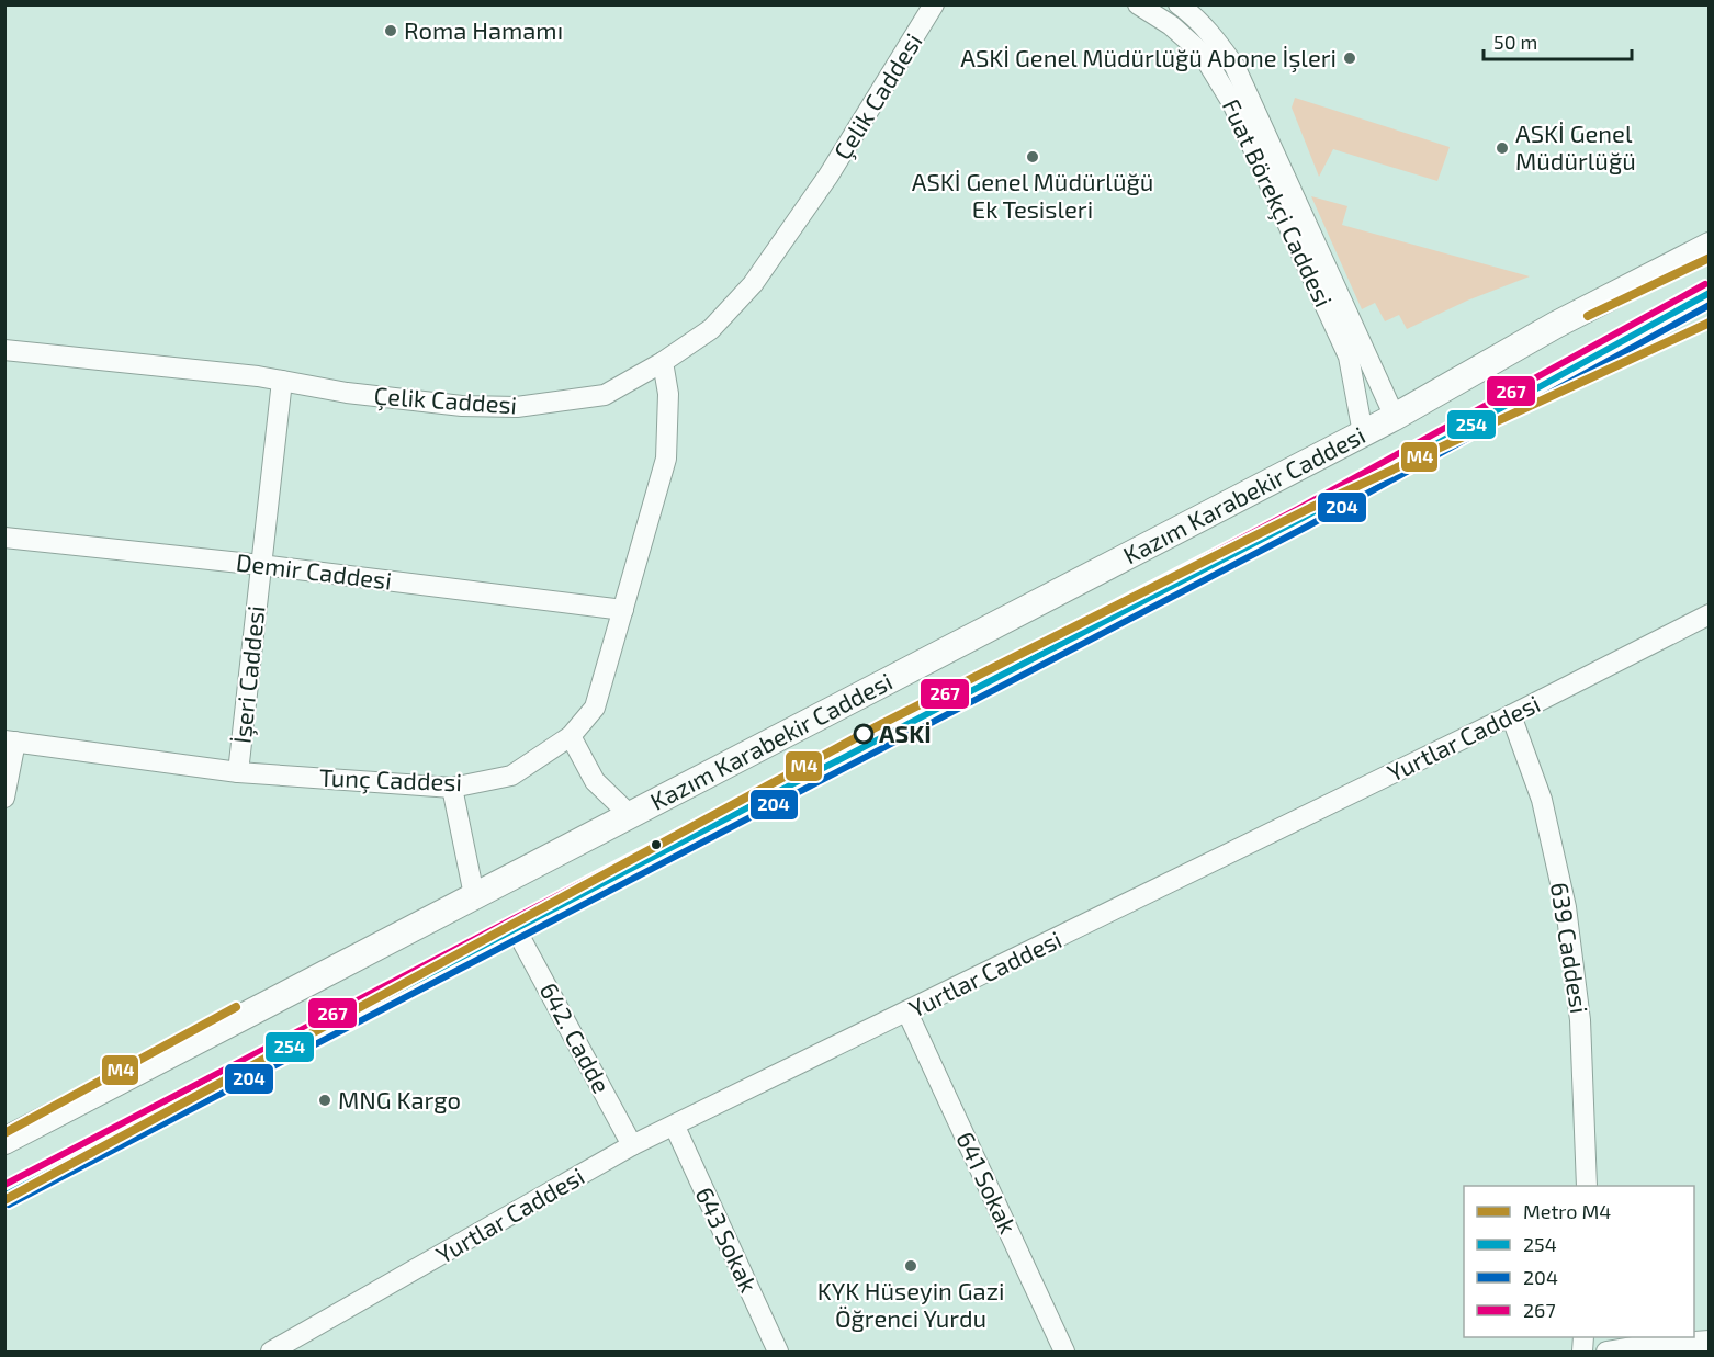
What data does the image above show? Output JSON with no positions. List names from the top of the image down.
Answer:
{
  "streets": {
    "main road": ["Kazım Karabekir Caddesi"],
    "street": [
      "Çelik Caddesi",
      "Fuat Börekçi Caddesi",
      "Demir Caddesi",
      "İşeri Caddesi",
      "Yurtlar Caddesi",
      "Tunç Caddesi",
      "639 Caddesi",
      "642. Cadde",
      "641 Sokak",
      "643 Sokak"
    ]
  },
  "crossings": [
    ["Çelik Caddesi", "İşeri Caddesi"],
    ["Çelik Caddesi", "Tunç Caddesi"],
    ["Fuat Börekçi Caddesi", "Kazım Karabekir Caddesi"],
    ["Kazım Karabekir Caddesi", "642. Cadde"],
    ["Demir Caddesi", "İşeri Caddesi"],
    ["Demir Caddesi", "Tunç Caddesi"],
    ["İşeri Caddesi", "Tunç Caddesi"],
    ["Yurtlar Caddesi", "639 Caddesi"],
    ["Yurtlar Caddesi", "642. Cadde"],
    ["Yurtlar Caddesi", "641 Sokak"],
    ["Yurtlar Caddesi", "643 Sokak"]
  ],
  "places": [
    "Roma Hamamı",
    "ASKİ Genel Müdürlüğü Abone İşleri",
    "ASKİ Genel Müdürlüğü",
    "ASKİ Genel Müdürlüğü Ek Tesisleri",
    "ASKİ",
    "MNG Kargo",
    "KYK Hüseyin Gazi Öğrenci Yurdu"
  ],
  "lines": [
    "metro line M4",
    "transit line 267",
    "transit line 254",
    "transit line 204"
  ],
  "legend": [
    "Metro M4",
    "254",
    "204",
    "267"
  ],
  "scale_bar": "50 m"
}
